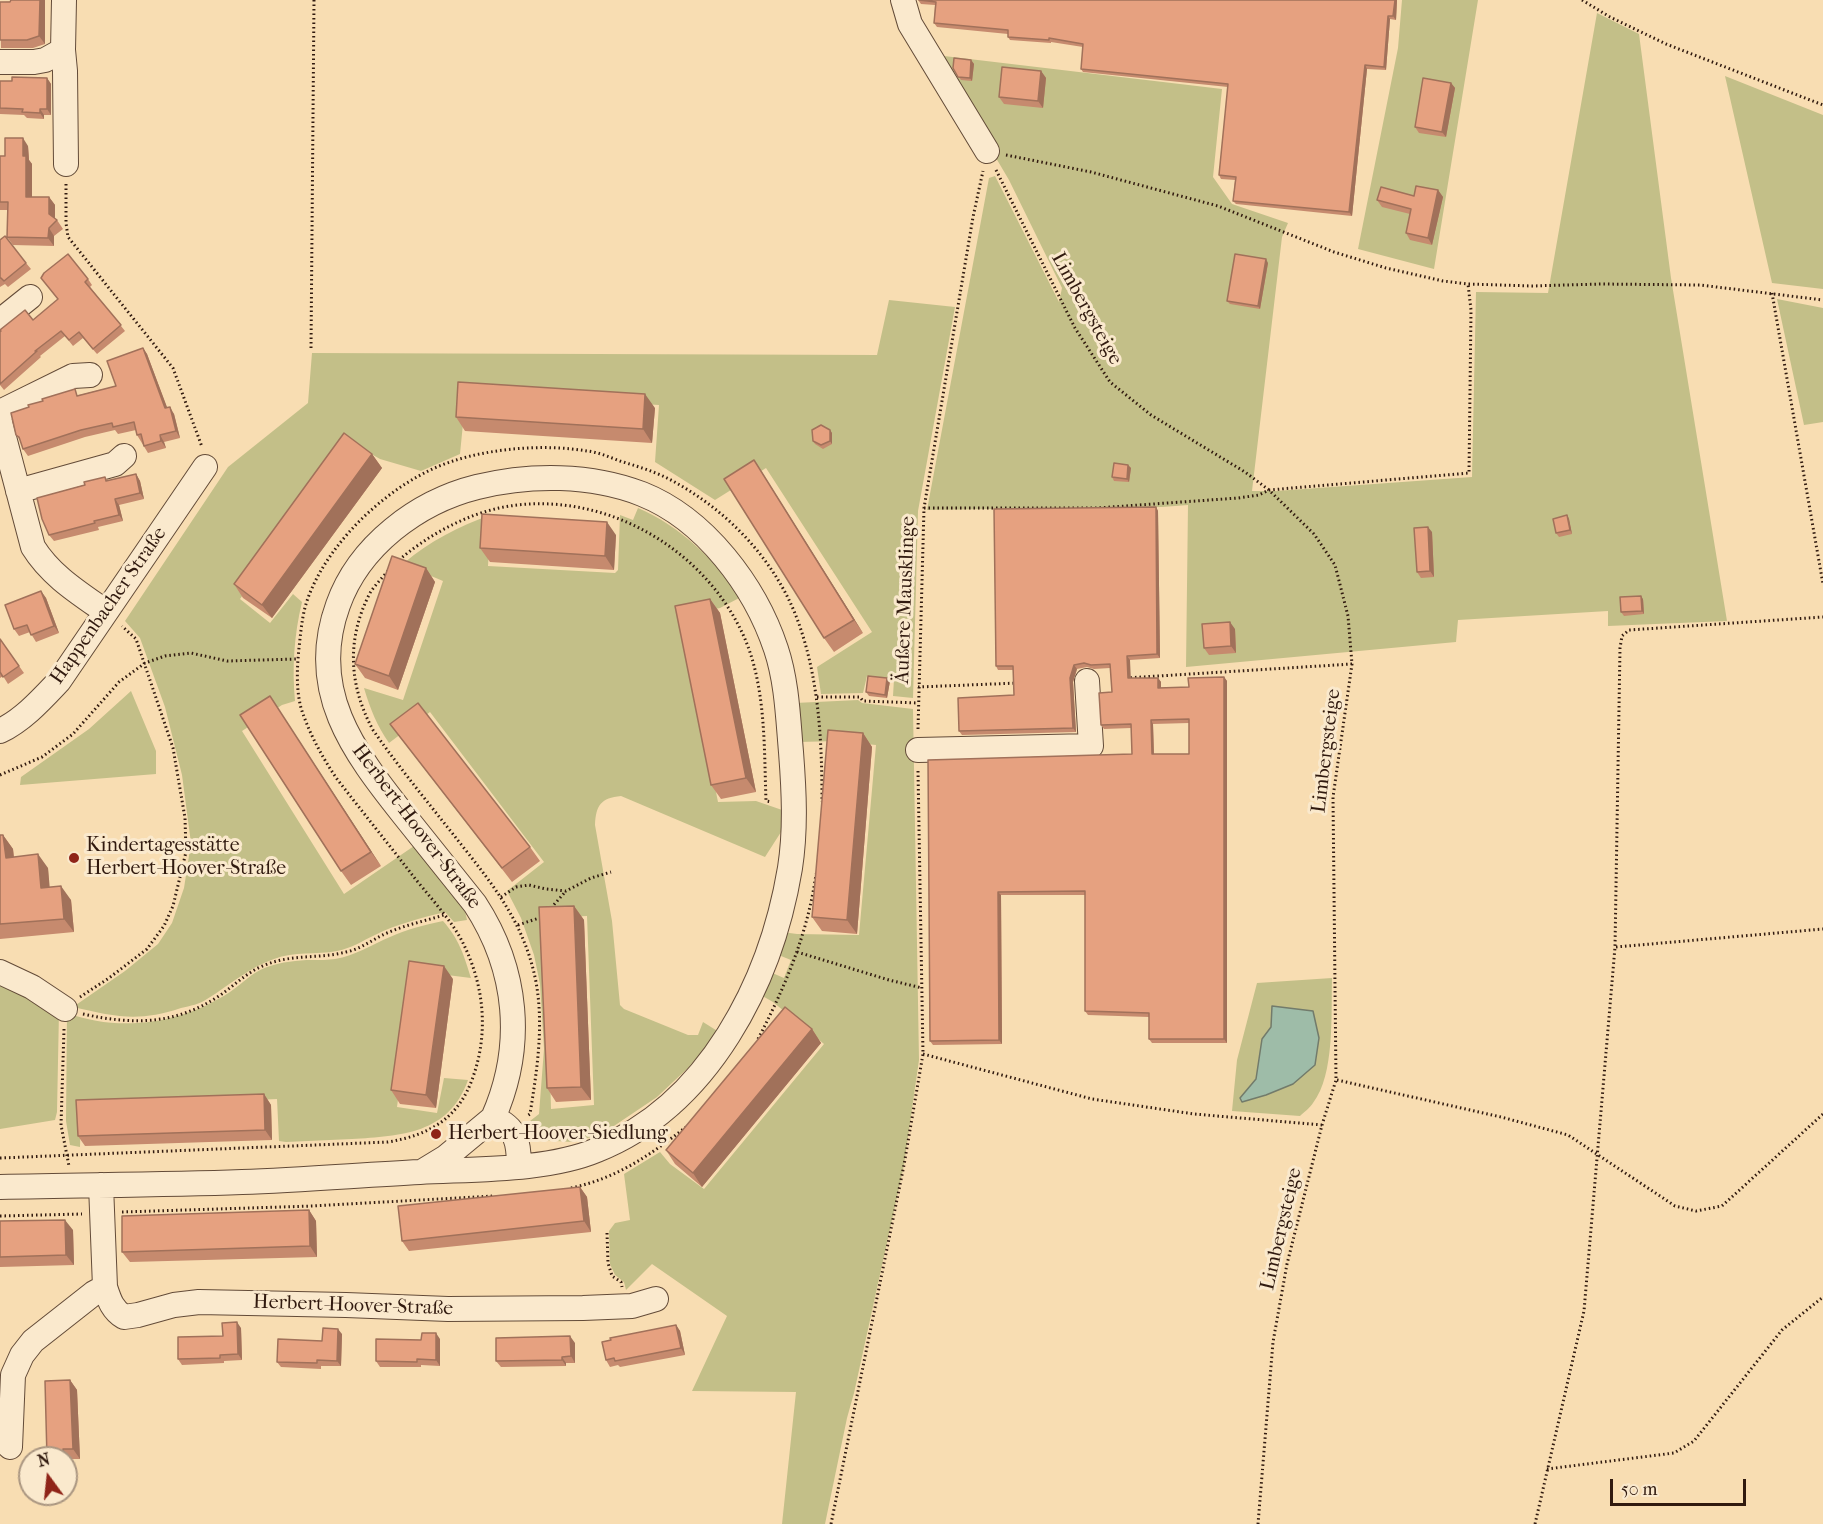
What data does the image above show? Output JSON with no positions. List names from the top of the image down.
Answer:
{
  "streets": {
    "street": ["Happenbacher Straße", "Herbert-Hoover-Straße"],
    "path": ["Limbergsteige", "Äußere Mausklinge"]
  },
  "crossings": [
    ["Limbergsteige", "Äußere Mausklinge"]
  ],
  "places": ["Kindertagesstätte Herbert-Hoover-Straße", "Herbert-Hoover-Siedlung"],
  "scale_bar": "50 m",
  "north": "top"
}
